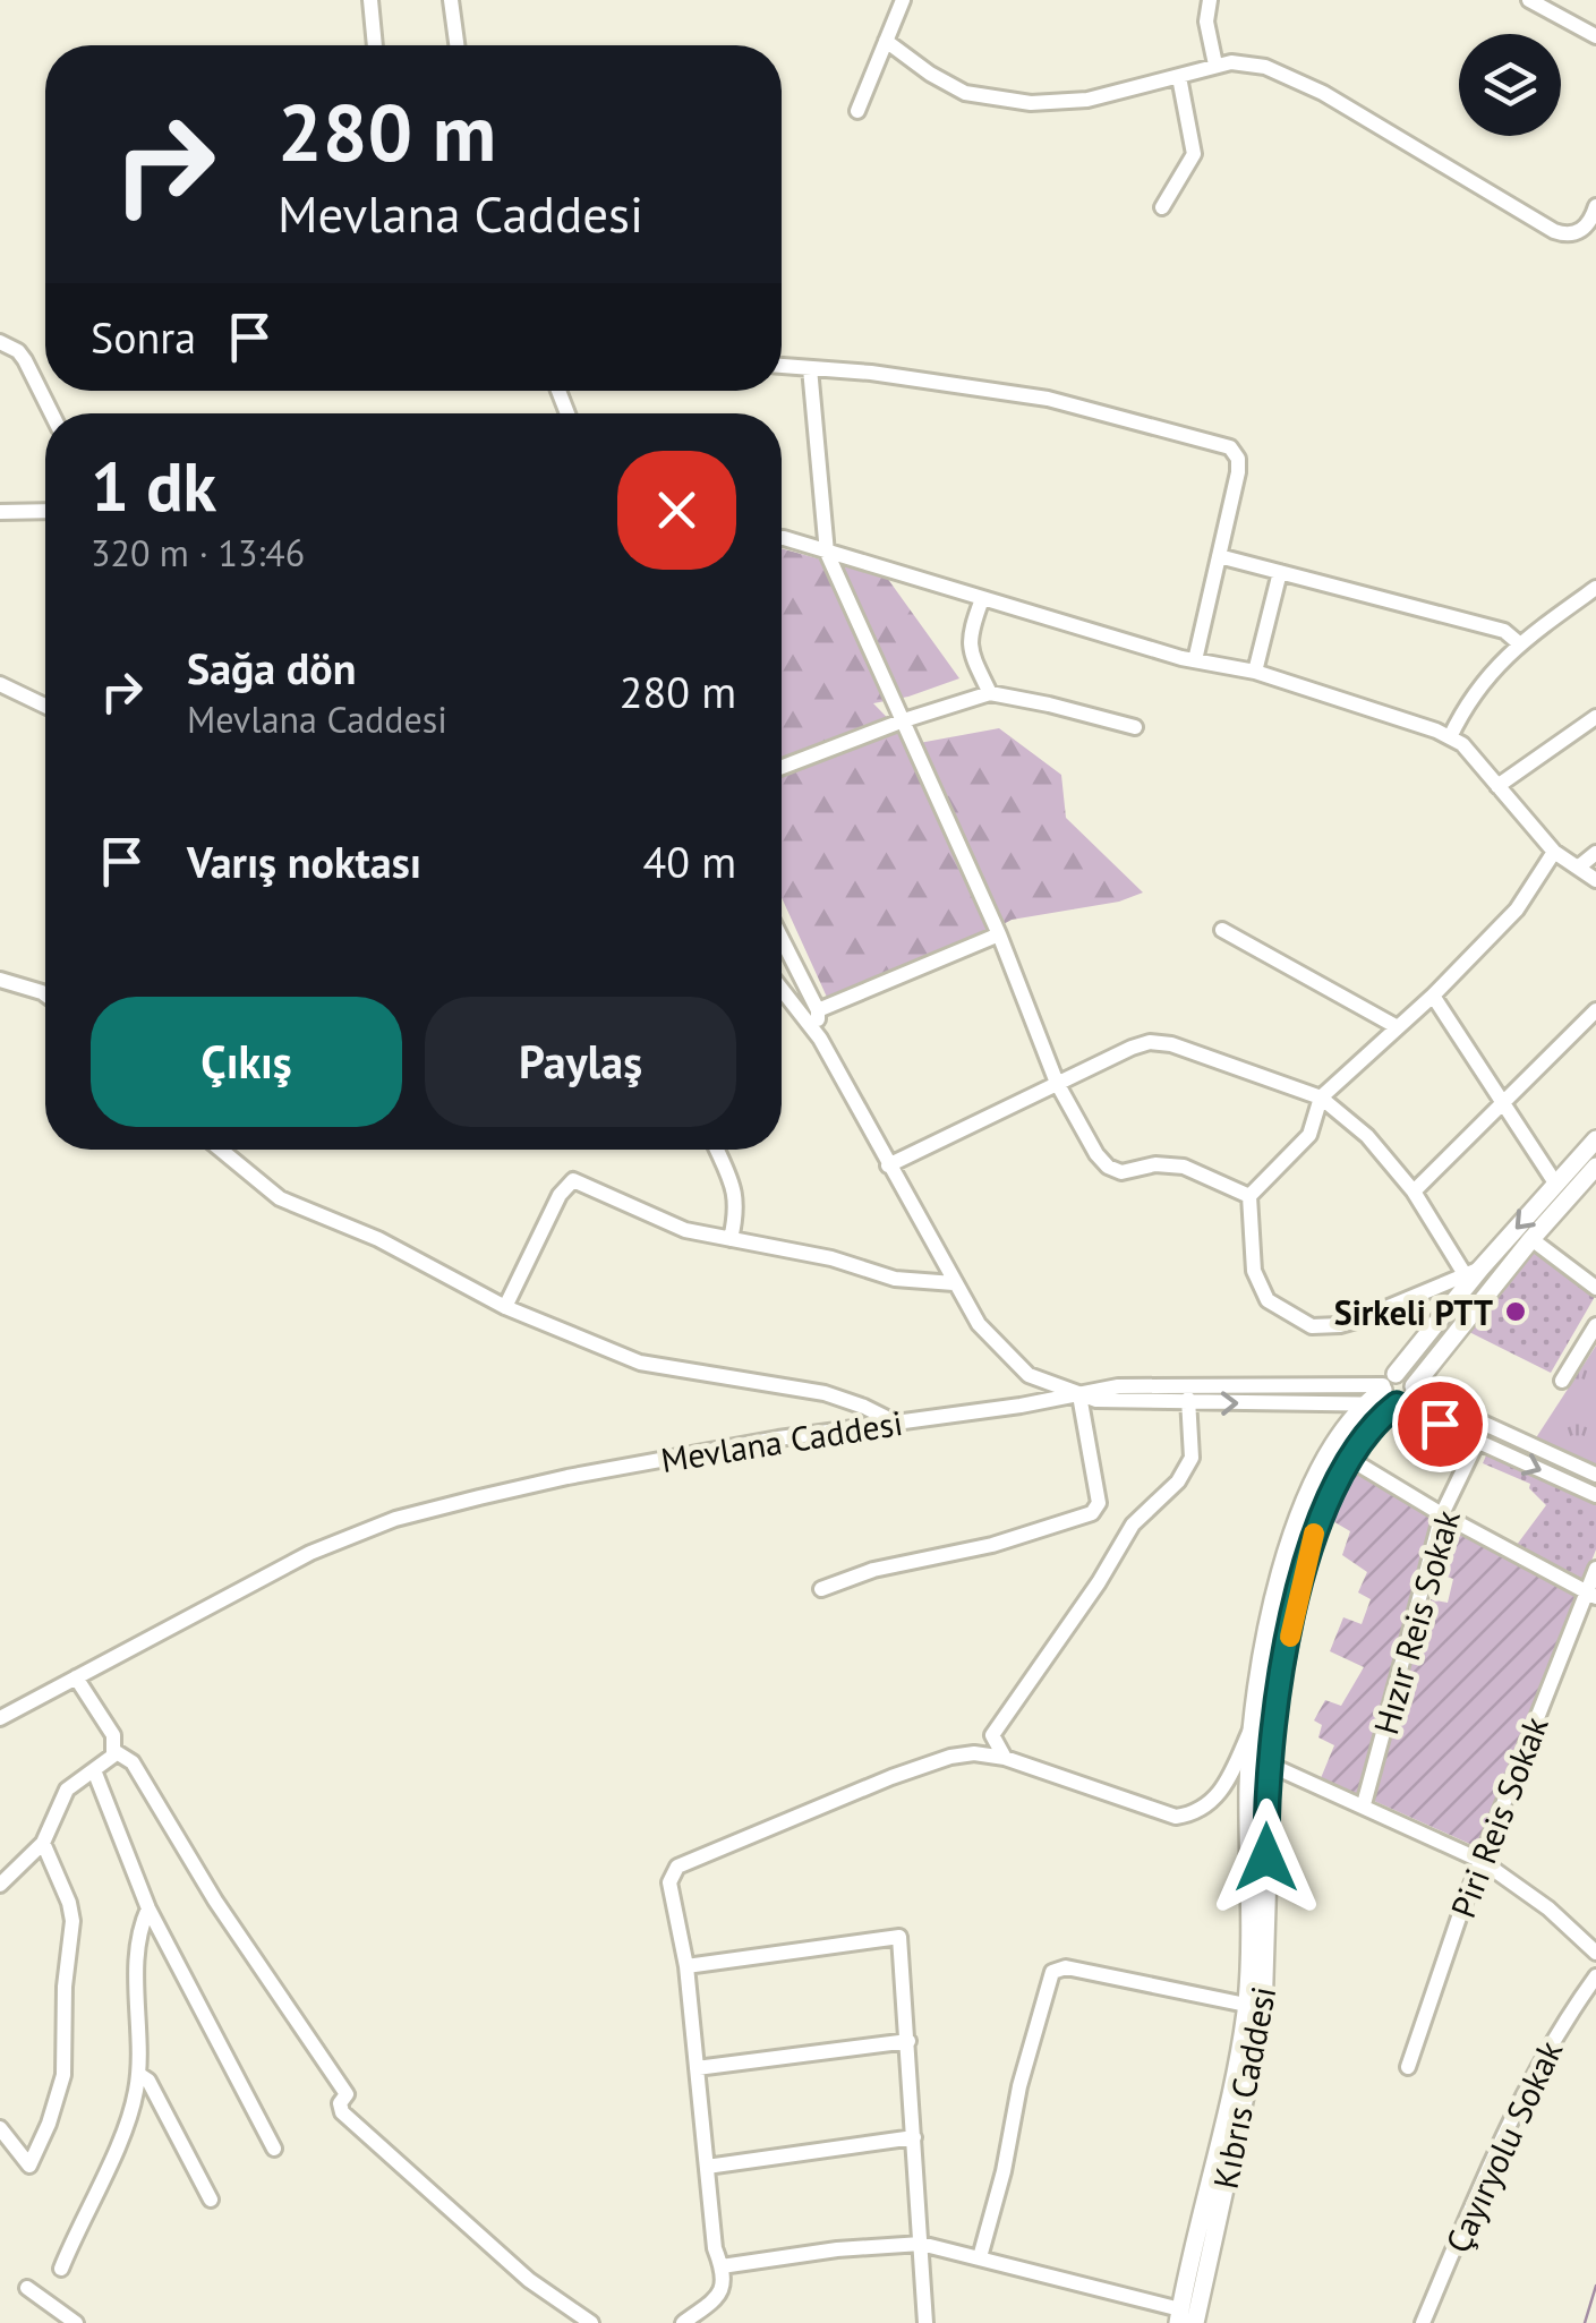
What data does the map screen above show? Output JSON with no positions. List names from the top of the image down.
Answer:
{
  "streets": {
    "main road": ["Kıbrıs Caddesi"],
    "street": [
      "Mevlana Caddesi",
      "Hızır Reis Sokak",
      "Piri Reis Sokak",
      "Çayıryolu Sokak"
    ]
  },
  "places": ["Sirkeli PTT"],
  "page": {
    "turn": ["280 m", "Mevlana Caddesi"],
    "then": "Sonra",
    "heading": ["1 dk", "320 m · 13:46"],
    "list": [
      {
        "name": "Sağa dön",
        "note": "Mevlana Caddesi",
        "value": "280 m"
      },
      {
        "name": "Varış noktası",
        "value": "40 m"
      }
    ],
    "buttons": ["Çıkış", "Paylaş"]
  }
}
